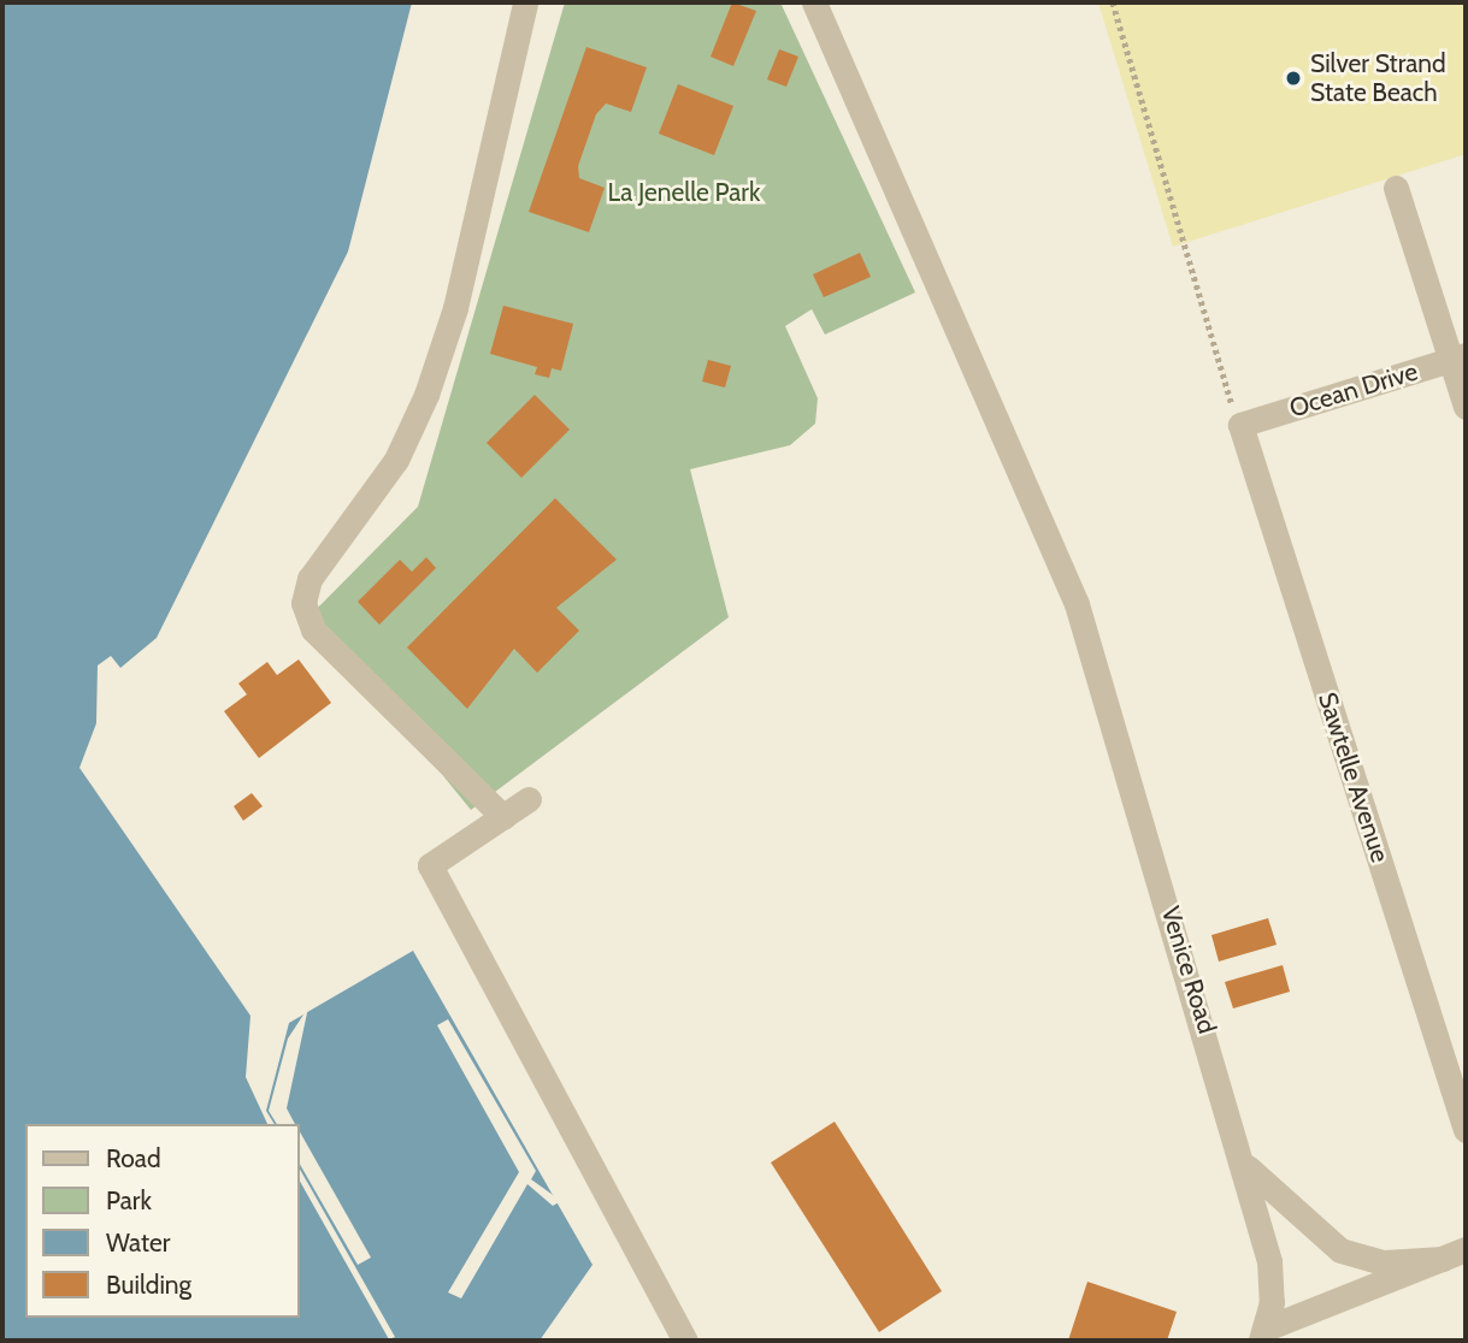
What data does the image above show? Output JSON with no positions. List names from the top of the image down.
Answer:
{
  "streets": {
    "street": ["Ocean Drive", "Sawtelle Avenue", "Venice Road"]
  },
  "crossings": [
    ["Ocean Drive", "Sawtelle Avenue"]
  ],
  "parks": ["La Jenelle Park"],
  "places": ["Silver Strand State Beach"],
  "legend": [
    "Road",
    "Park",
    "Water",
    "Building"
  ]
}
